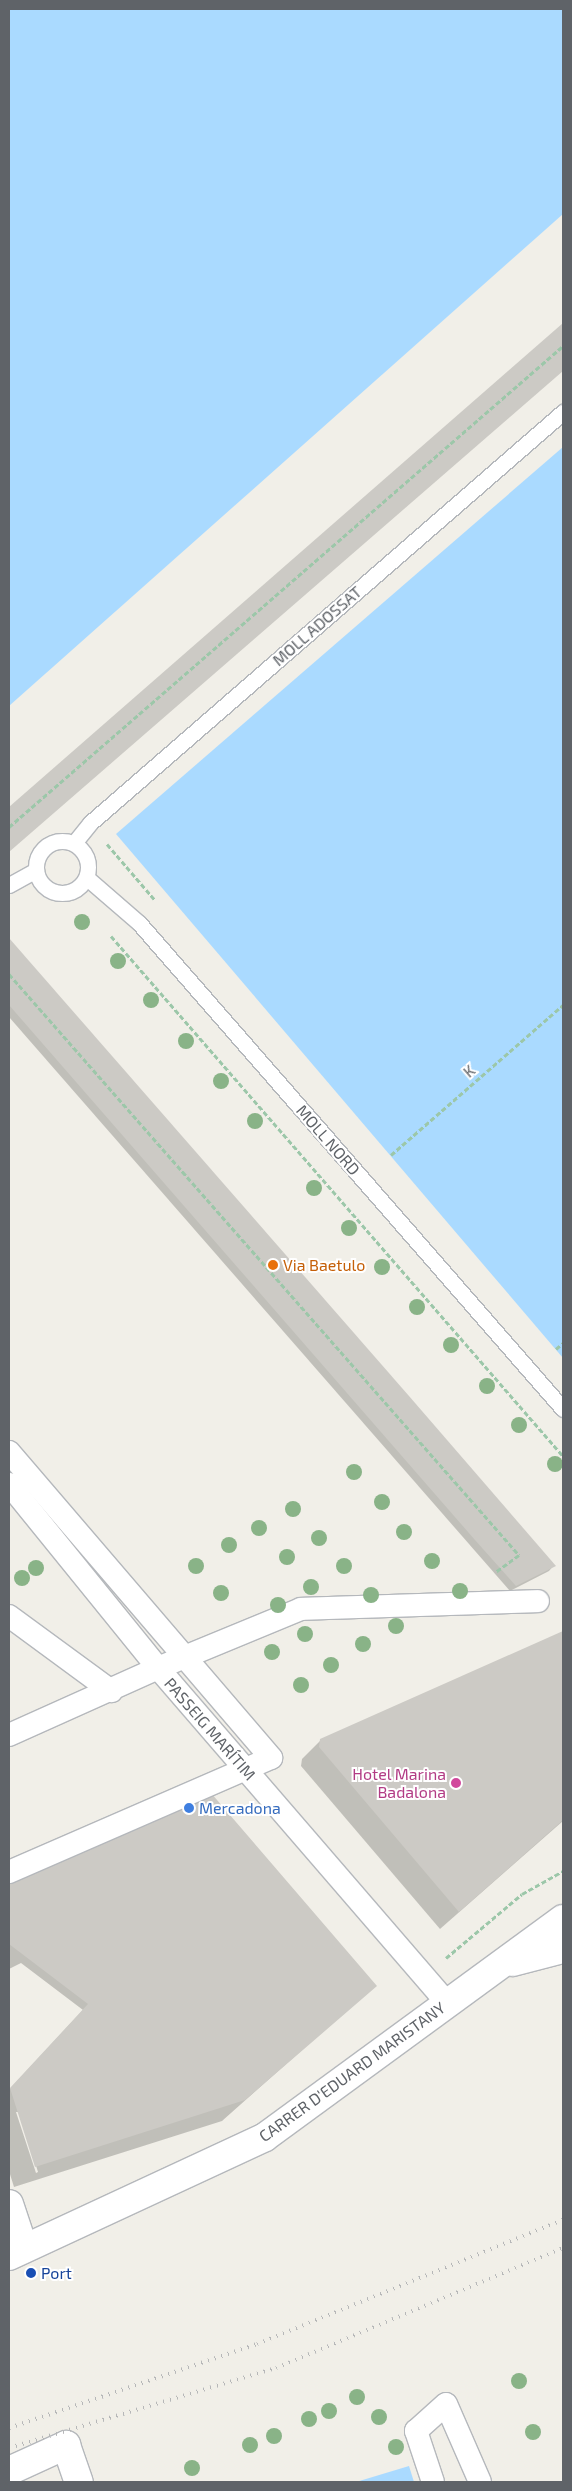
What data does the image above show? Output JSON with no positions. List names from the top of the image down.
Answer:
{
  "streets": {
    "street": ["PASSEIG MARÍTIM", "CARRER D'EDUARD MARISTANY"],
    "lane": ["MOLL ADOSSAT", "MOLL NORD"],
    "path": ["K"]
  },
  "crossings": [
    ["MOLL ADOSSAT", "MOLL NORD"],
    ["PASSEIG MARÍTIM", "CARRER D'EDUARD MARISTANY"]
  ],
  "places": [
    "Via Baetulo",
    "Hotel Marina Badalona",
    "Mercadona",
    "Port"
  ]
}
